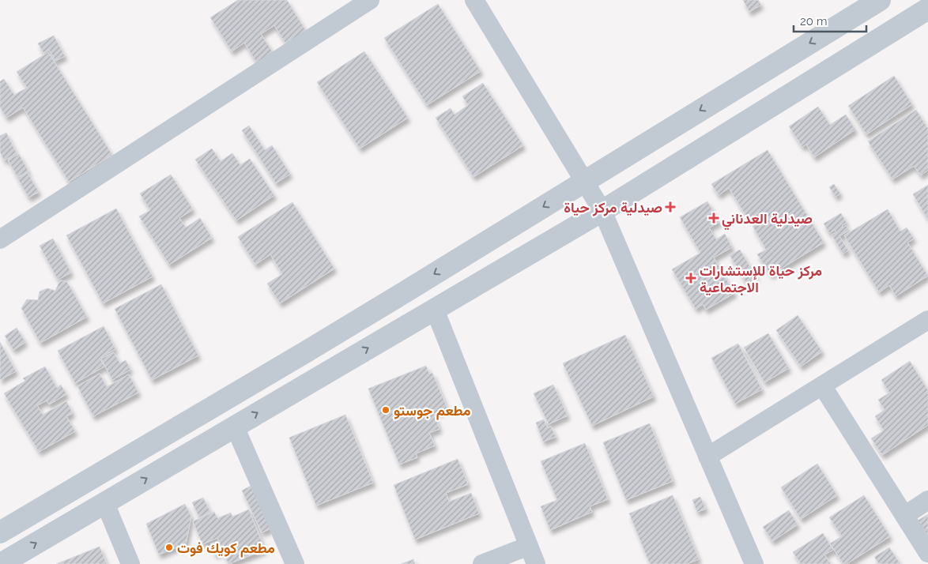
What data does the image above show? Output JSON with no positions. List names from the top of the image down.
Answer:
{
  "places": {
    "health": ["صيدلية مركز حياة", "صيدلية العدناني", "مركز حياة للإستشارات الاجتماعية"],
    "other": ["مطعم جوستو", "مطعم كويك فوت"]
  },
  "scale_bar": "20 m"
}
